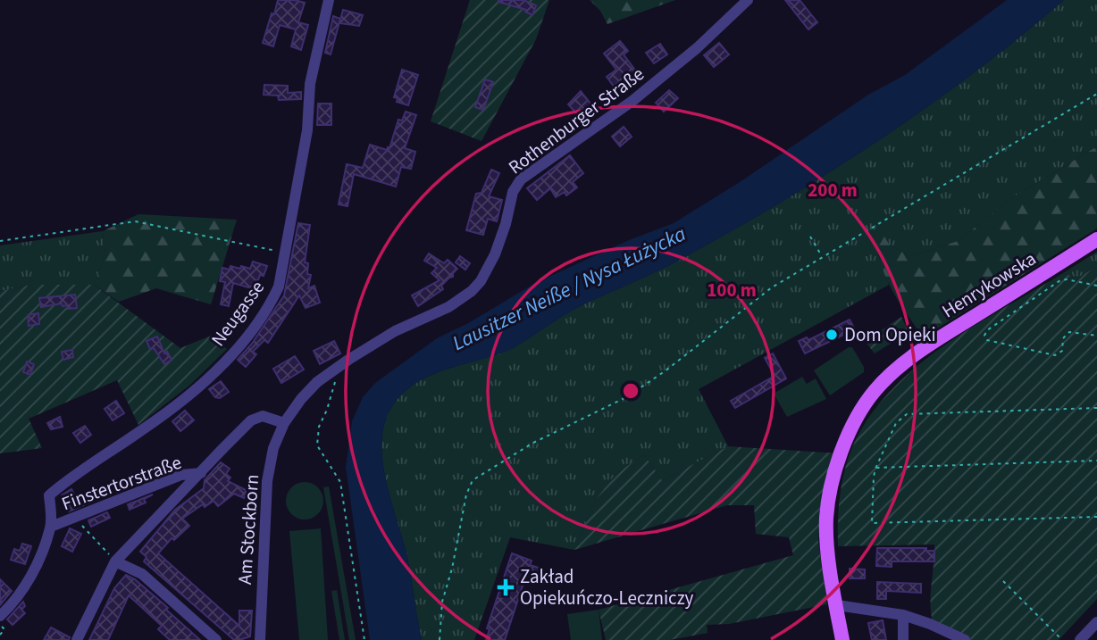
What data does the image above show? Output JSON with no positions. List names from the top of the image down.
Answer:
{
  "streets": {
    "main road": ["Henrykowska"],
    "street": [
      "Rothenburger Straße",
      "Neugasse",
      "Finstertorstraße",
      "Am Stockborn"
    ]
  },
  "crossings": [
    ["Rothenburger Straße", "Finstertorstraße"],
    ["Rothenburger Straße", "Am Stockborn"],
    ["Neugasse", "Finstertorstraße"],
    ["Finstertorstraße", "Am Stockborn"]
  ],
  "water": ["Lausitzer Neiße / Nysa Łużycka"],
  "places": {
    "other": ["Dom Opieki"],
    "health": ["Zakład Opiekuńczo-Leczniczy"]
  },
  "rings": ["200 m", "100 m"]
}
